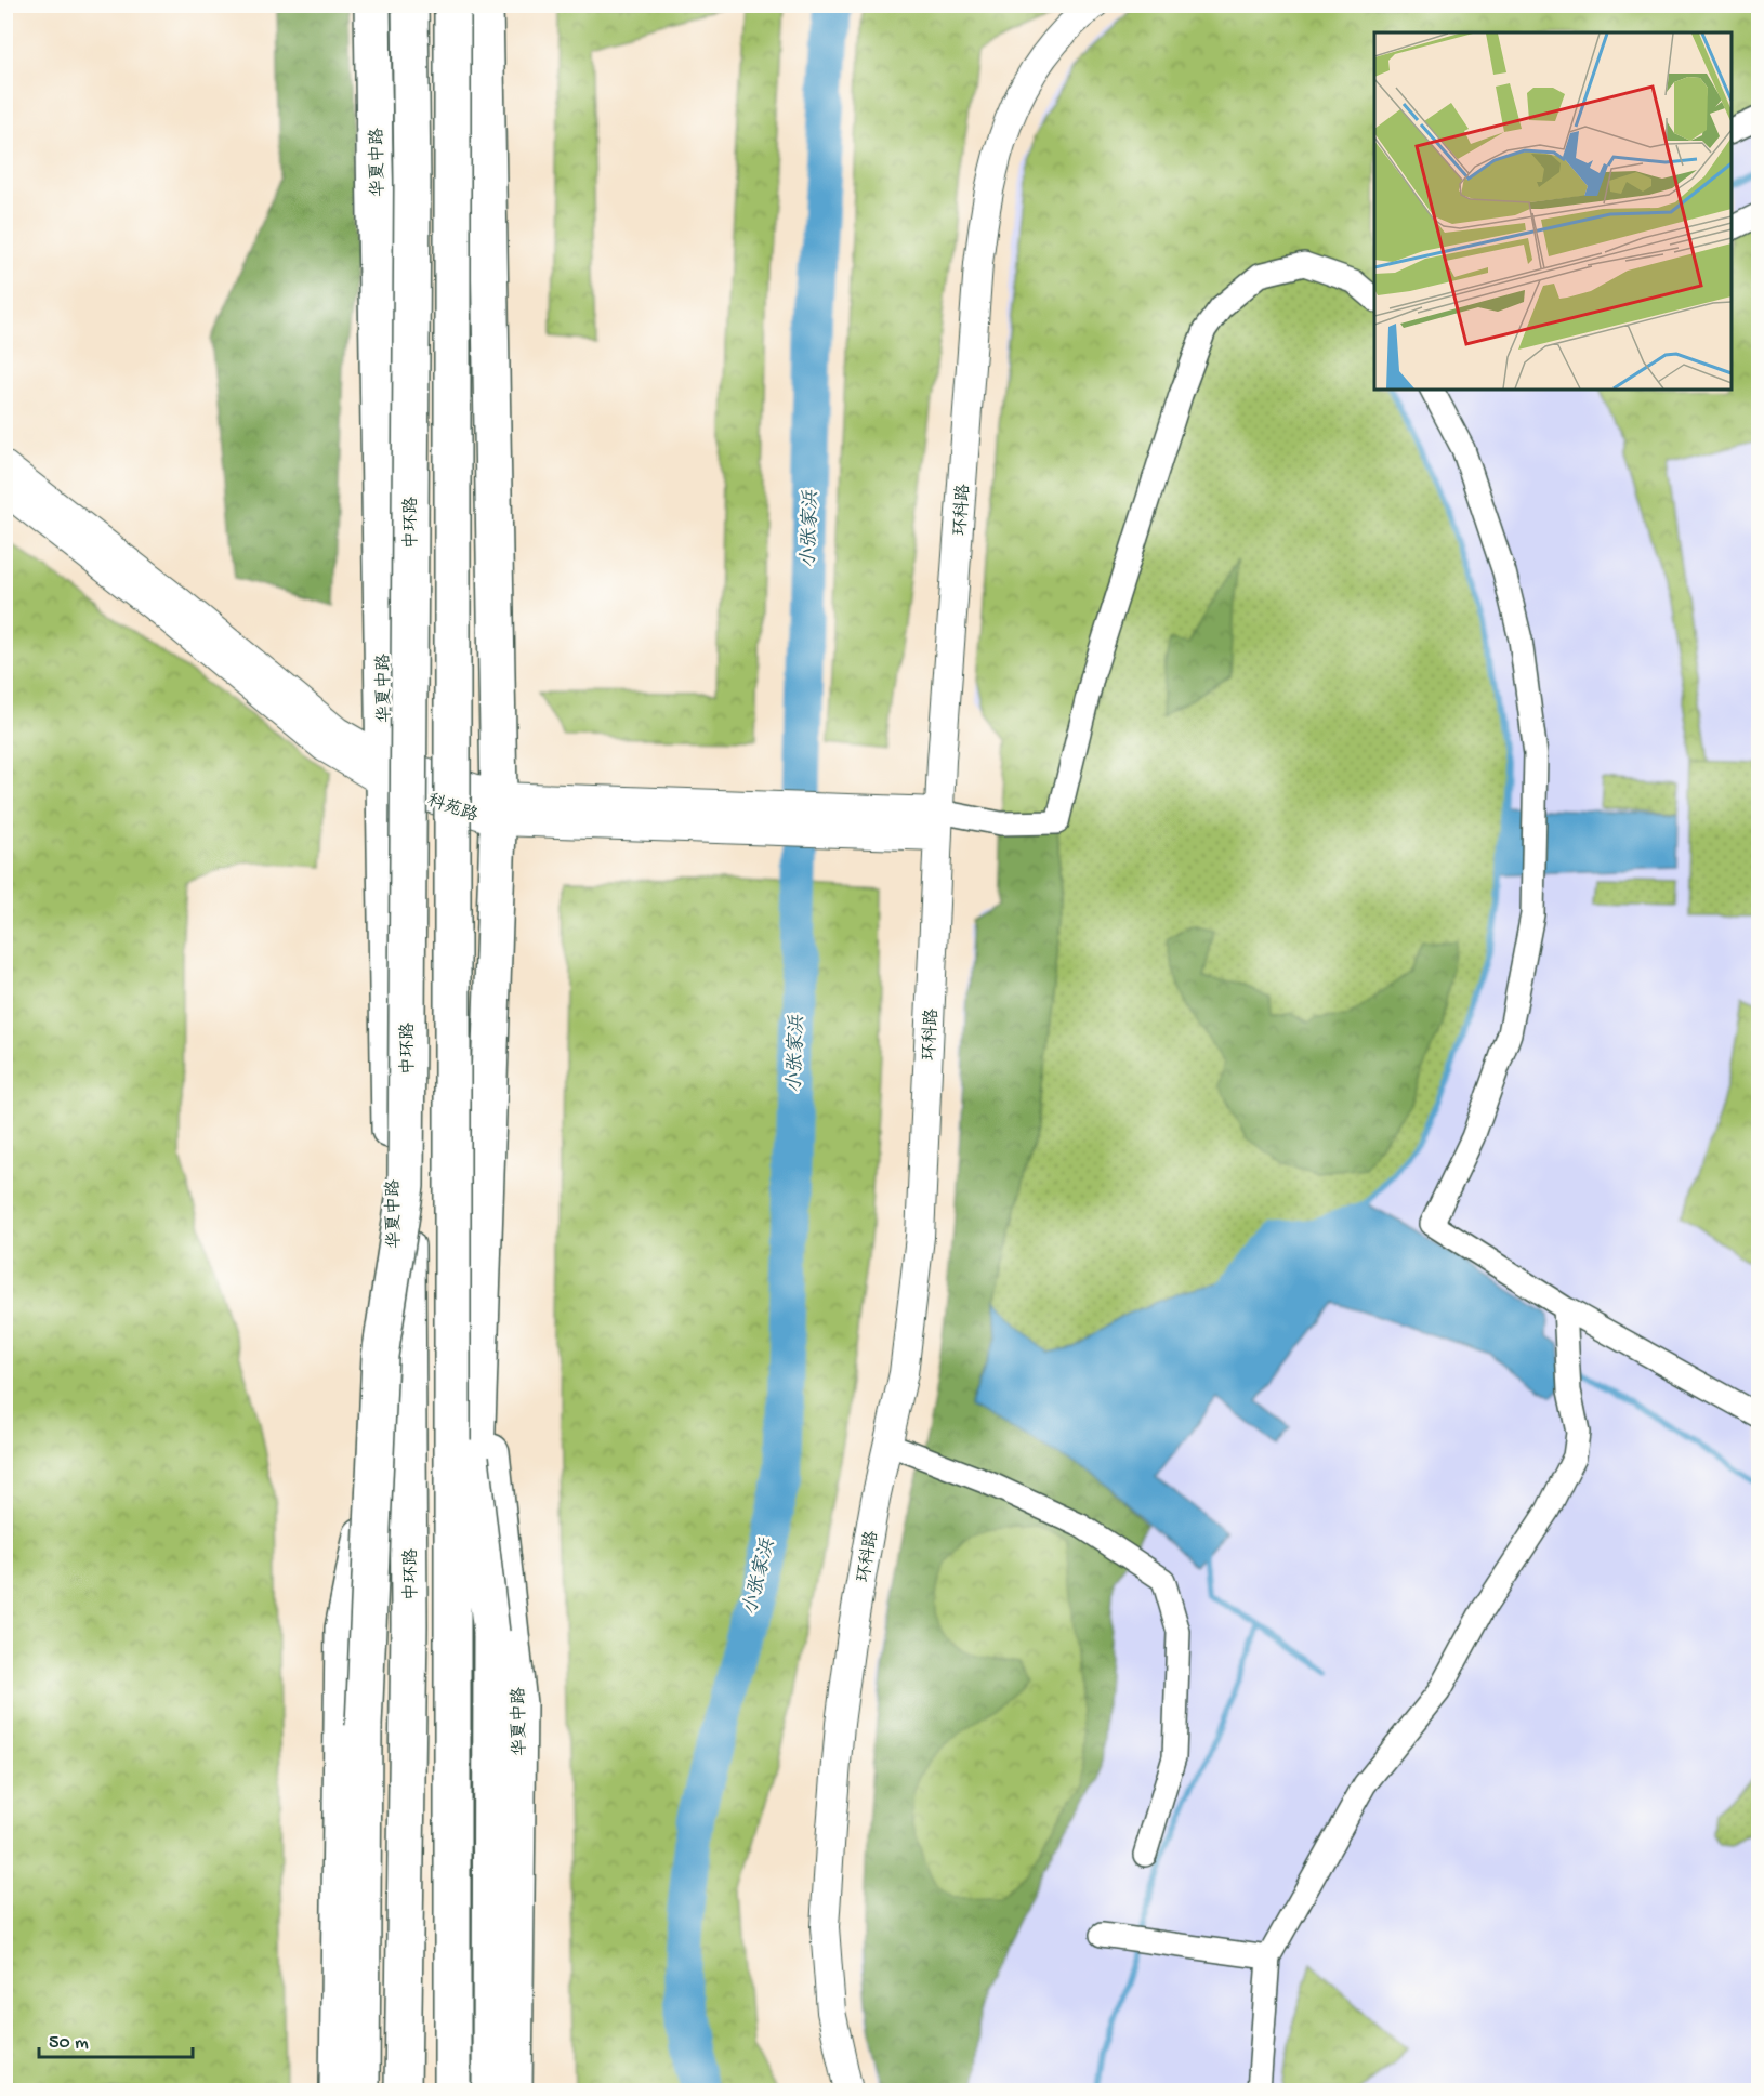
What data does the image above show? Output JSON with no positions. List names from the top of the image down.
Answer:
{
  "streets": {
    "main road": ["华夏中路", "中环路"],
    "street": ["环科路", "科苑路"]
  },
  "crossings": [
    ["华夏中路", "科苑路"],
    ["环科路", "科苑路"]
  ],
  "water": ["小张家浜"],
  "scale_bar": "50 m"
}
